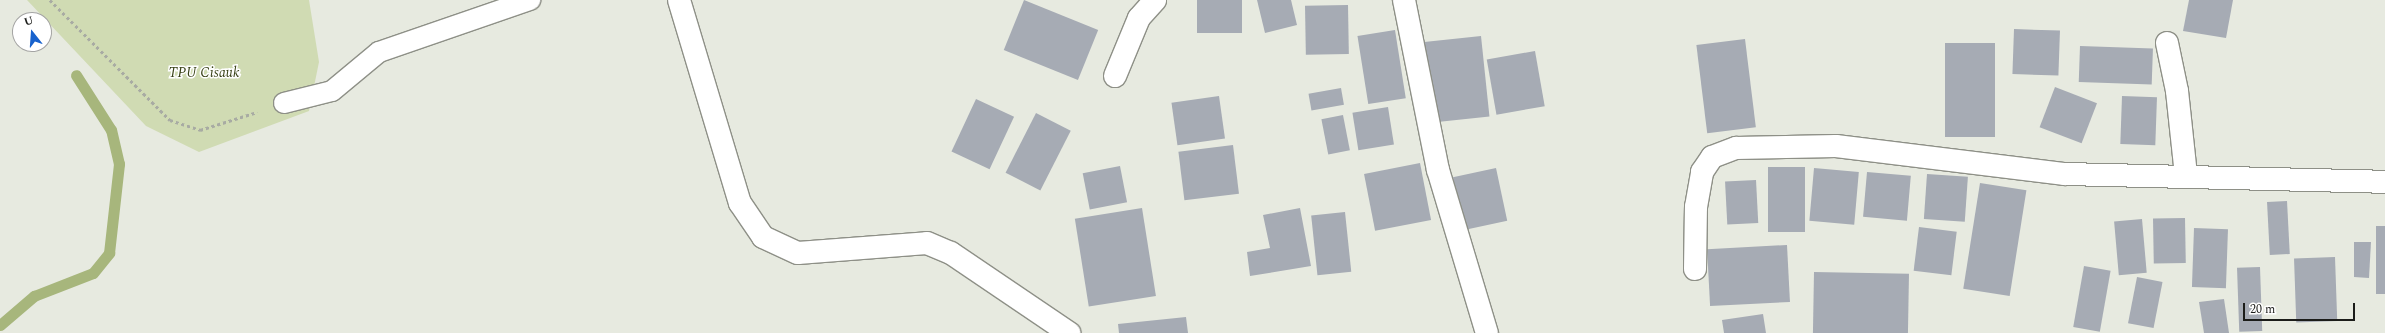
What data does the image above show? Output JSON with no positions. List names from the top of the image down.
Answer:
{
  "parks": ["TPU Cisauk"],
  "scale_bar": "20 m",
  "north": "top"
}
